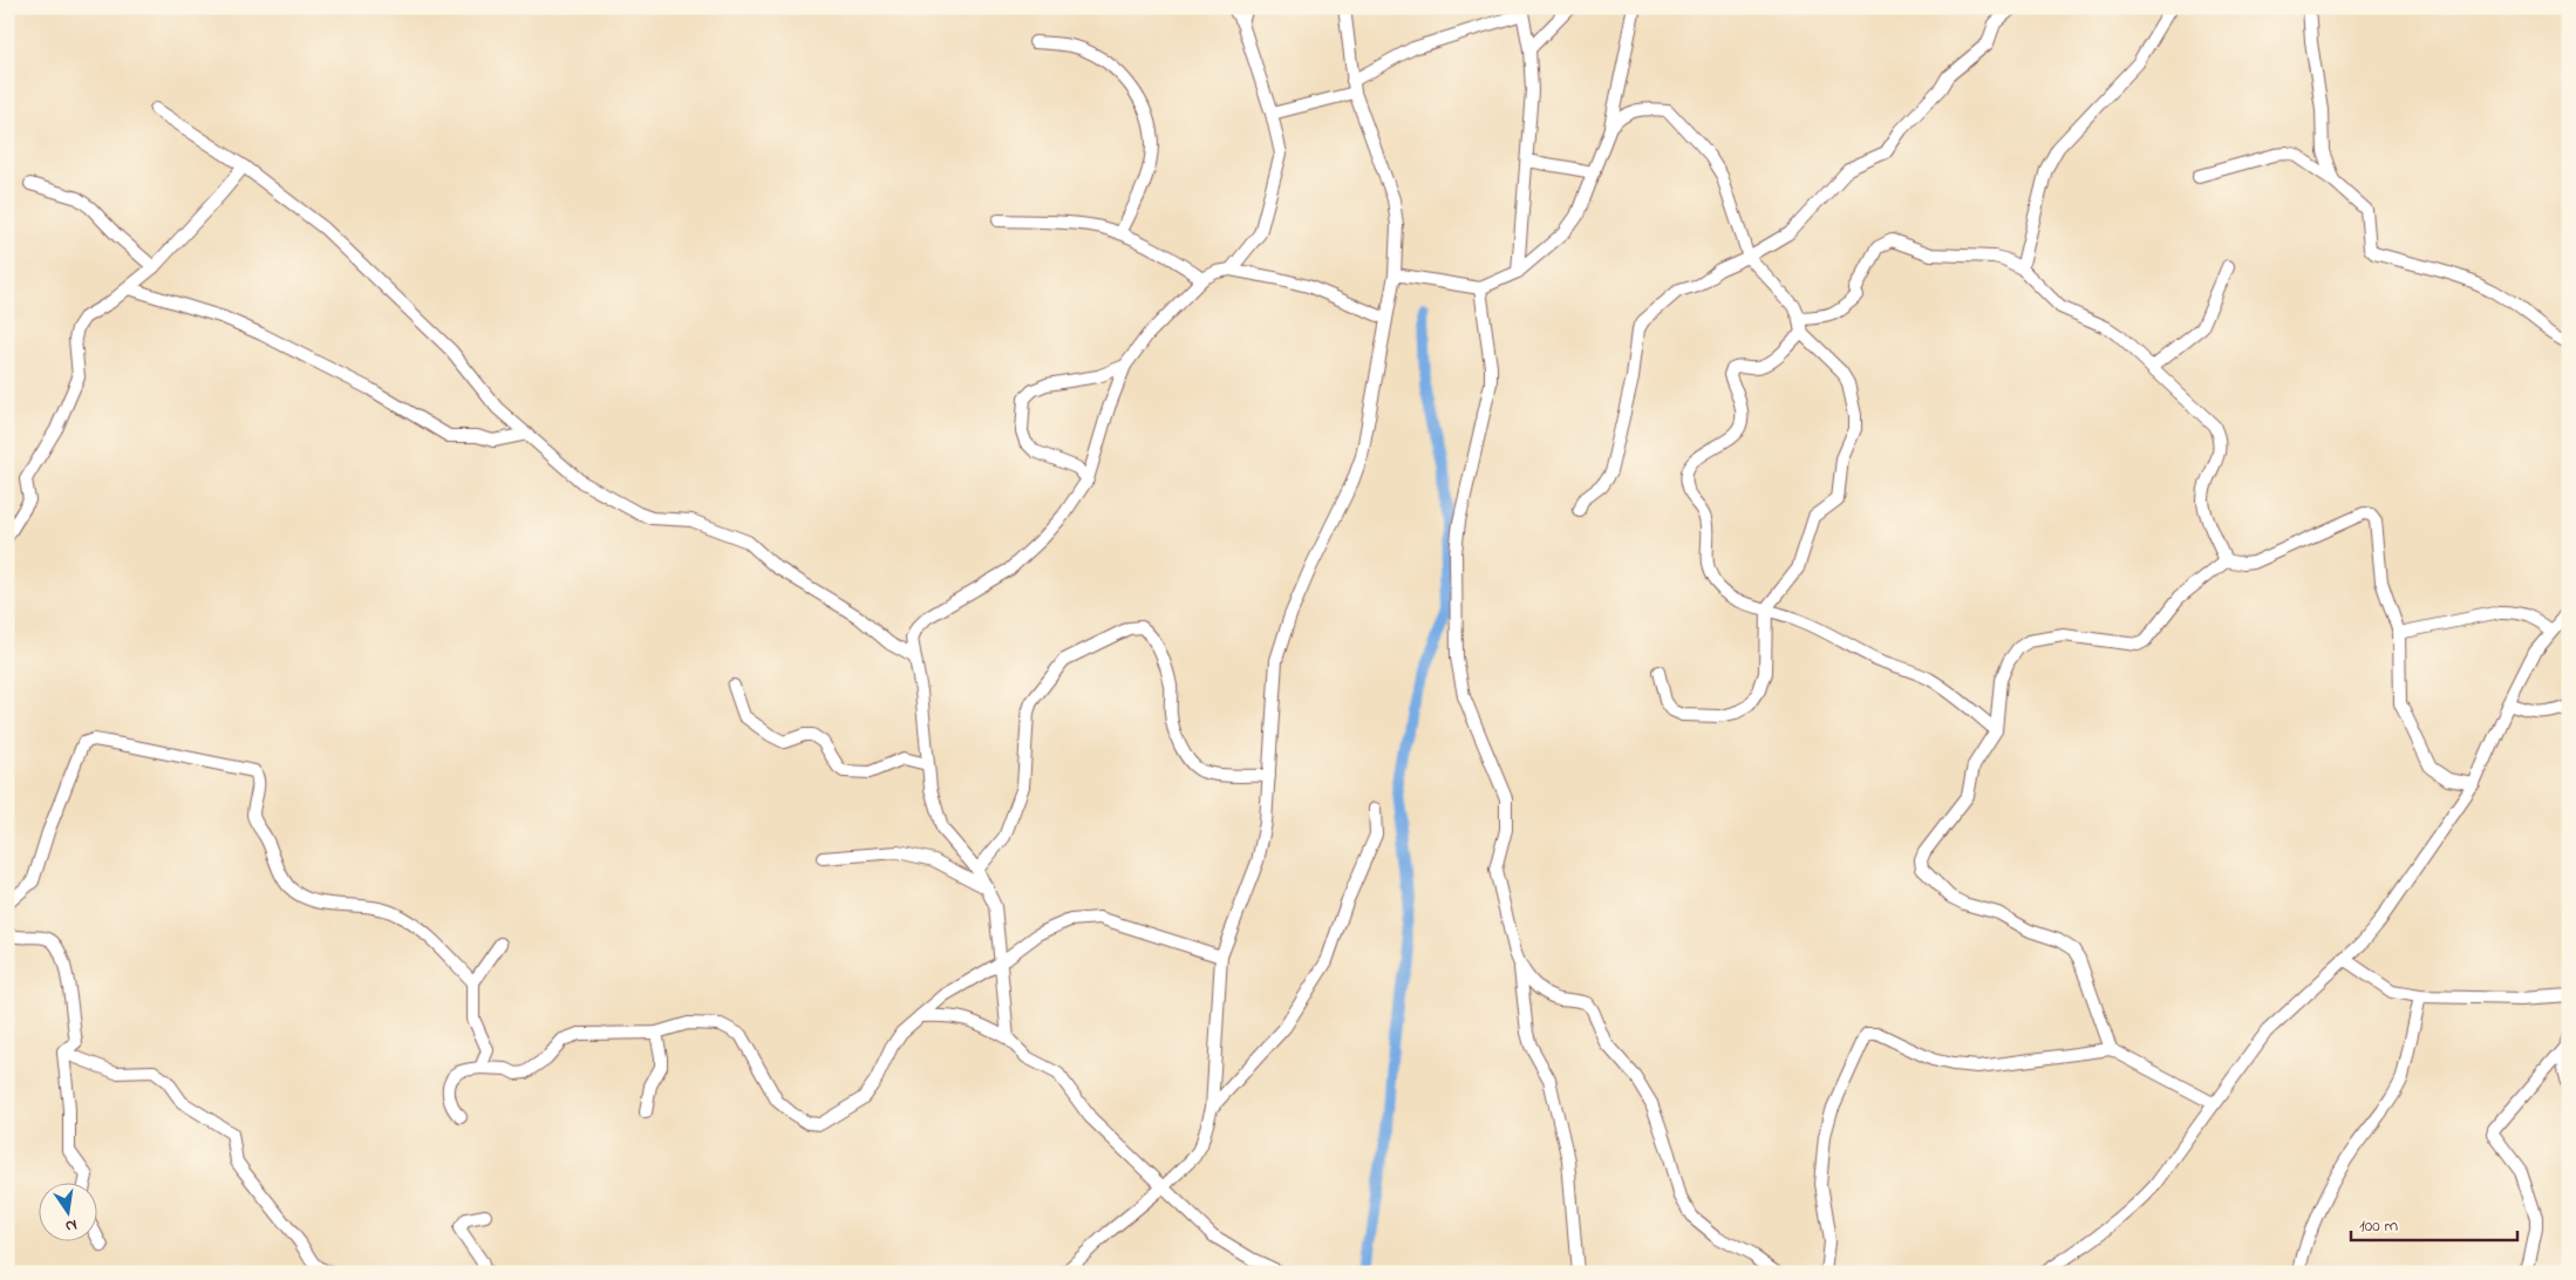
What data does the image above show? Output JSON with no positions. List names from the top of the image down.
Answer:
{
  "scale_bar": "100 m",
  "north": "bottom"
}
